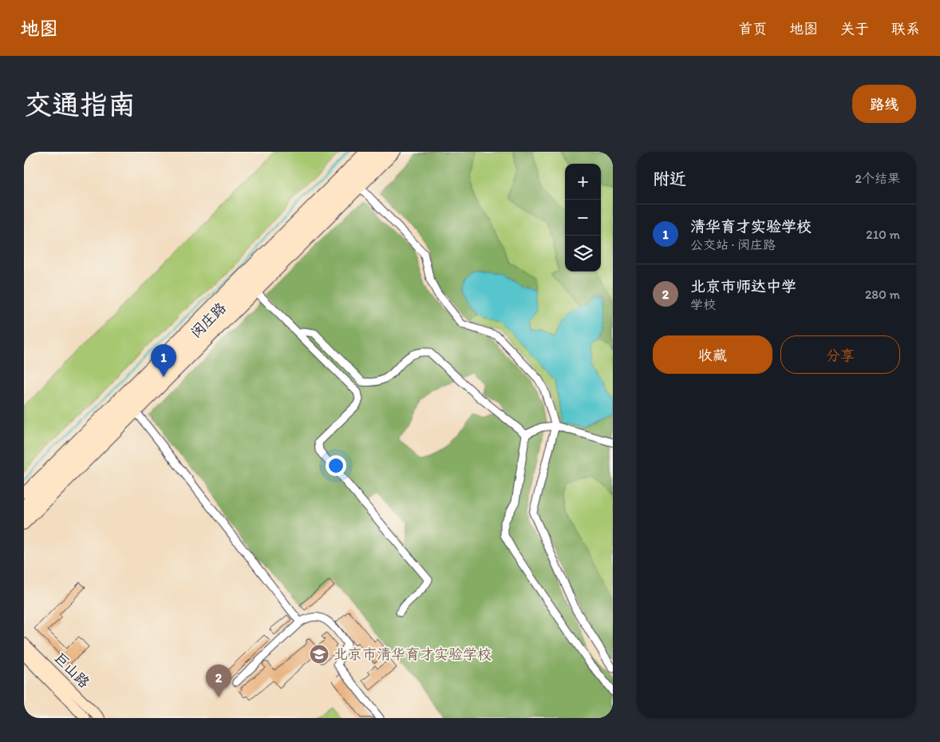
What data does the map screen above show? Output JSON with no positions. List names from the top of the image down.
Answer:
{
  "streets": {
    "main road": ["闵庄路", "巨山路"]
  },
  "places": {
    "school or university": ["北京市清华育才实验学校"]
  },
  "page": {
    "header": "地图",
    "nav": [
      "首页",
      "地图",
      "关于",
      "联系"
    ],
    "buttons": [
      "路线",
      ["收藏", "分享"]
    ],
    "title": "交通指南",
    "heading": ["附近", "2个结果"],
    "map_buttons": ["+", "−"],
    "list": [
      {
        "mark": "1",
        "name": "清华育才实验学校",
        "note": "公交站 · 闵庄路",
        "value": "210 m"
      },
      {
        "mark": "2",
        "name": "北京市师达中学",
        "note": "学校",
        "value": "280 m"
      }
    ],
    "pins": ["1", "2"]
  }
}
